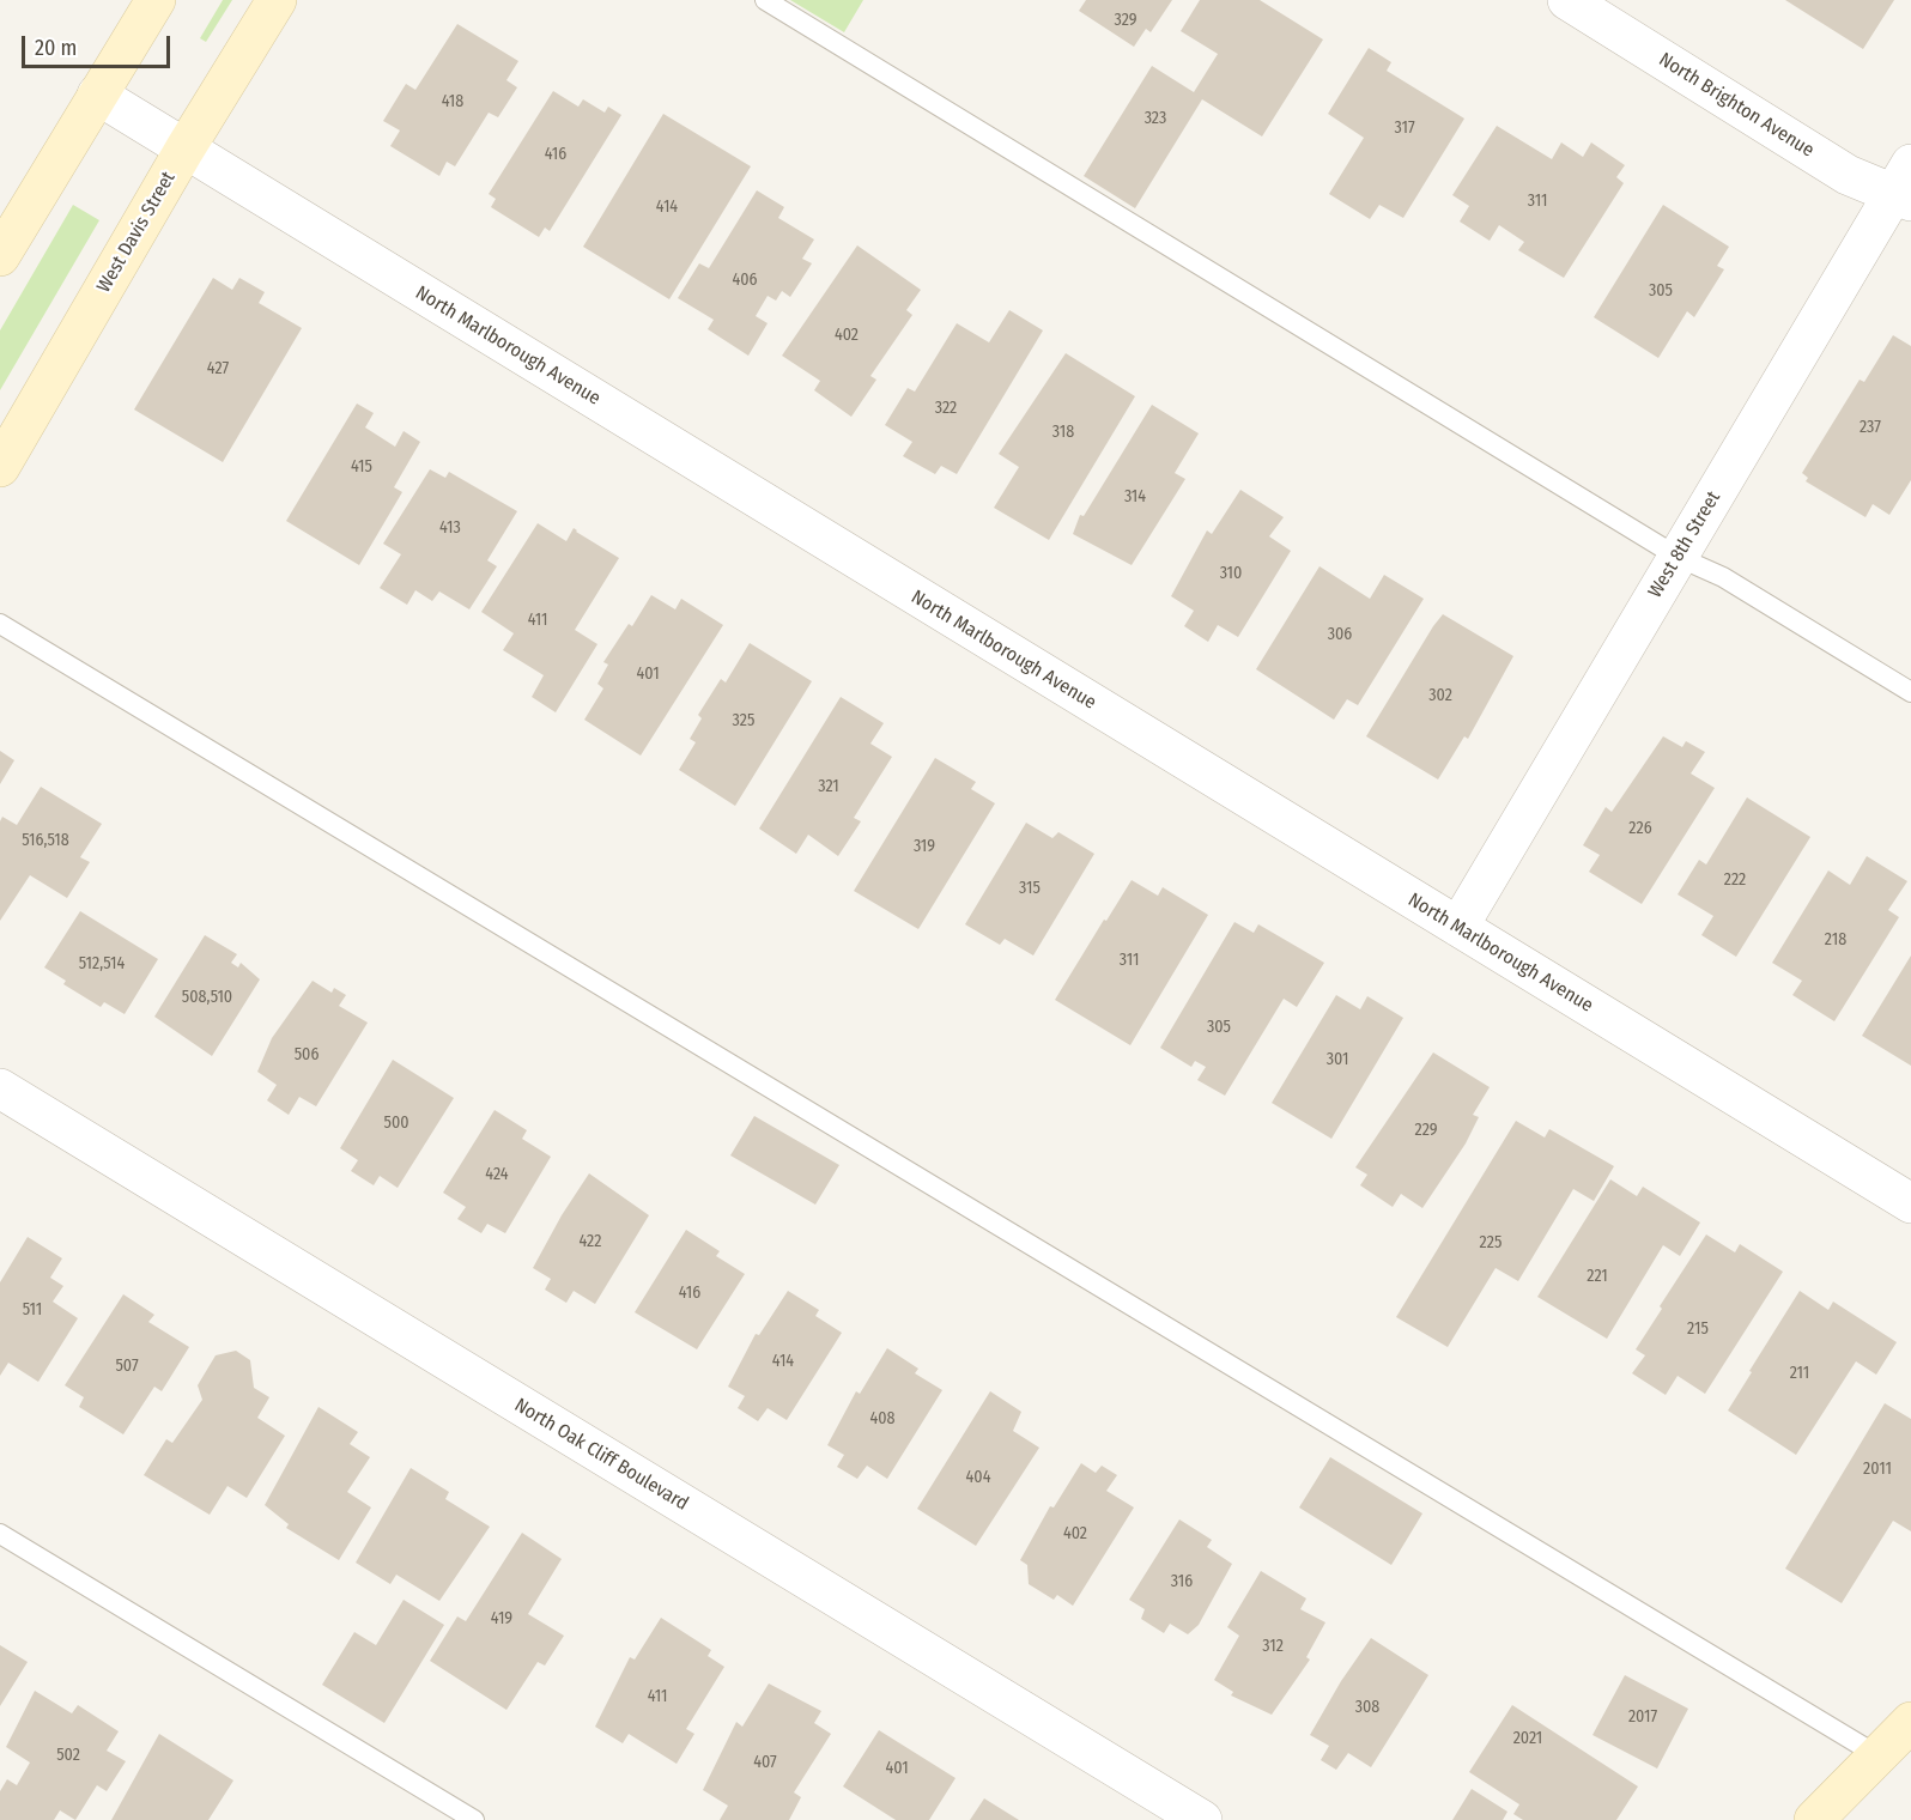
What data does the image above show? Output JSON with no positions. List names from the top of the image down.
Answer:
{
  "streets": {
    "main road": ["West Davis Street"],
    "street": [
      "North Brighton Avenue",
      "North Marlborough Avenue",
      "West 8th Street",
      "North Oak Cliff Boulevard"
    ]
  },
  "crossings": [
    ["North Brighton Avenue", "West 8th Street"],
    ["West Davis Street", "North Marlborough Avenue"],
    ["North Marlborough Avenue", "West 8th Street"]
  ],
  "house_numbers": [
    "329",
    "418",
    "323",
    "317",
    "416",
    "311",
    "414",
    "406",
    "305",
    "402",
    "427",
    "322",
    "237",
    "318",
    "415",
    "314",
    "413",
    "310",
    "411",
    "306",
    "401",
    "302",
    "325",
    "321",
    "226",
    "516,518",
    "319",
    "222",
    "315",
    "218",
    "311",
    "512,514",
    "508,510",
    "305",
    "506",
    "301",
    "500",
    "229",
    "424",
    "422",
    "225",
    "221",
    "416",
    "511",
    "215",
    "414",
    "507",
    "211",
    "408",
    "2011",
    "404",
    "402",
    "316",
    "419",
    "312",
    "411",
    "308",
    "2017",
    "2021",
    "502",
    "407",
    "401"
  ],
  "scale_bar": "20 m"
}
